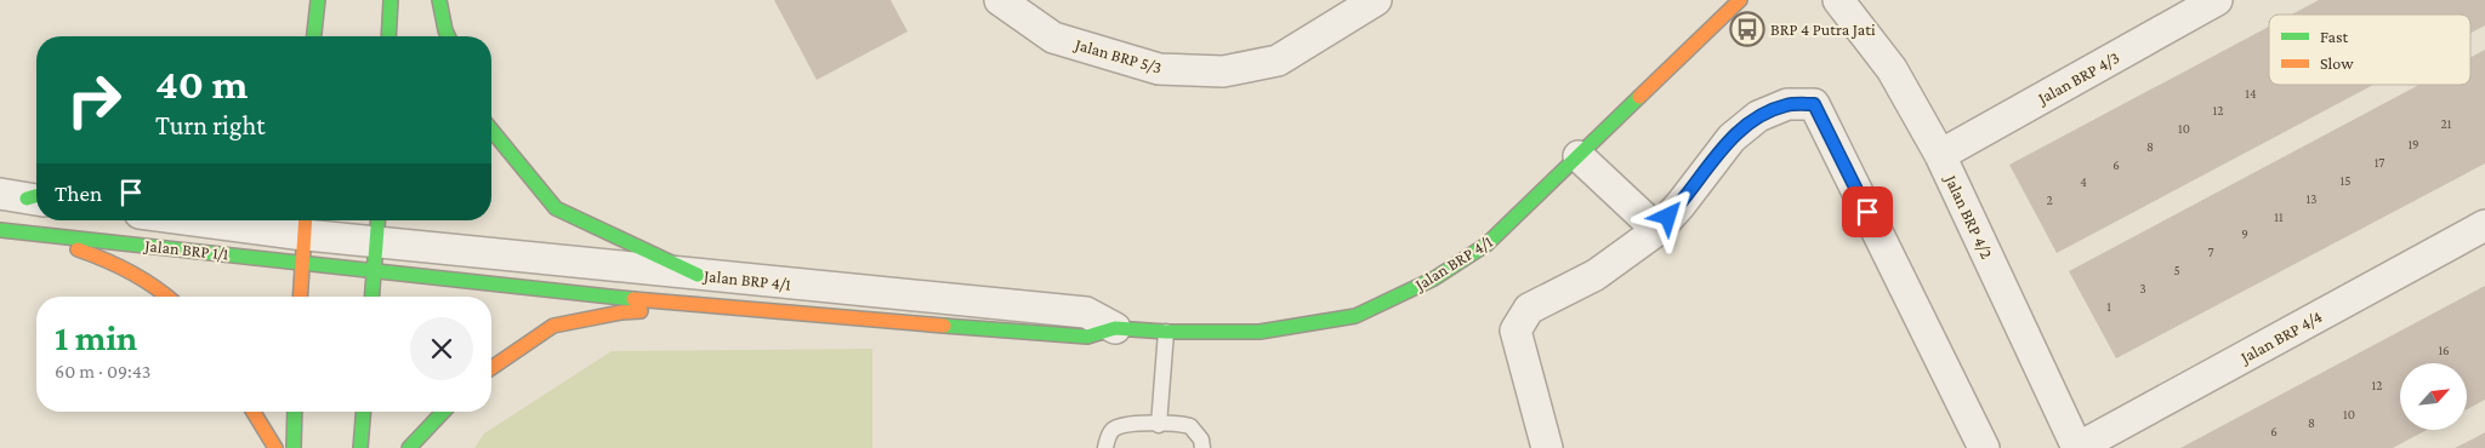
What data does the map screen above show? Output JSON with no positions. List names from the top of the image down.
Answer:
{
  "streets": {
    "street": [
      "Jalan BRP 5/3",
      "Jalan BRP 4/3",
      "Jalan BRP 4/2",
      "Jalan BRP 1/1",
      "Jalan BRP 4/1",
      "Jalan BRP 4/4"
    ]
  },
  "crossings": [
    ["Jalan BRP 4/3", "Jalan BRP 4/2"],
    ["Jalan BRP 4/2", "Jalan BRP 4/4"],
    ["Jalan BRP 1/1", "Jalan BRP 4/1"]
  ],
  "places": {
    "bus stop": ["BRP 4 Putra Jati"]
  },
  "house_numbers": [
    "14",
    "12",
    "21",
    "10",
    "19",
    "8",
    "17",
    "6",
    "15",
    "4",
    "13",
    "2",
    "11",
    "9",
    "7",
    "5",
    "3",
    "1",
    "16",
    "12",
    "10",
    "8",
    "6"
  ],
  "legend": ["Fast", "Slow"],
  "north": "top right",
  "page": {
    "turn": ["40 m", "Turn right"],
    "then": "Then",
    "heading": ["1 min", "60 m · 09:43"]
  }
}
